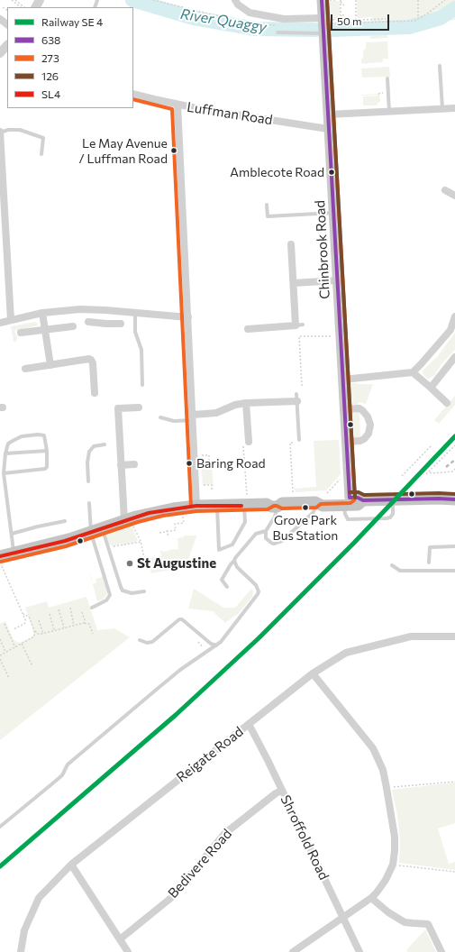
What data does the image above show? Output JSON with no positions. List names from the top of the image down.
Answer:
{
  "streets": {
    "main road": ["Chinbrook Road"],
    "street": [
      "Luffman Road",
      "Reigate Road",
      "Shroffold Road",
      "Bedivere Road"
    ]
  },
  "crossings": [
    ["Luffman Road", "Chinbrook Road"],
    ["Reigate Road", "Shroffold Road"],
    ["Shroffold Road", "Bedivere Road"]
  ],
  "water": ["River Quaggy"],
  "places": [
    "Le May Avenue / Luffman Road",
    "Amblecote Road",
    "Baring Road",
    "Grove Park Bus Station",
    "St Augustine"
  ],
  "lines": [
    "transit line 638",
    "transit line 273",
    "transit line 126",
    "transit line SL4"
  ],
  "legend": [
    "Railway SE 4",
    "638",
    "273",
    "126",
    "SL4"
  ],
  "scale_bar": "50 m"
}
